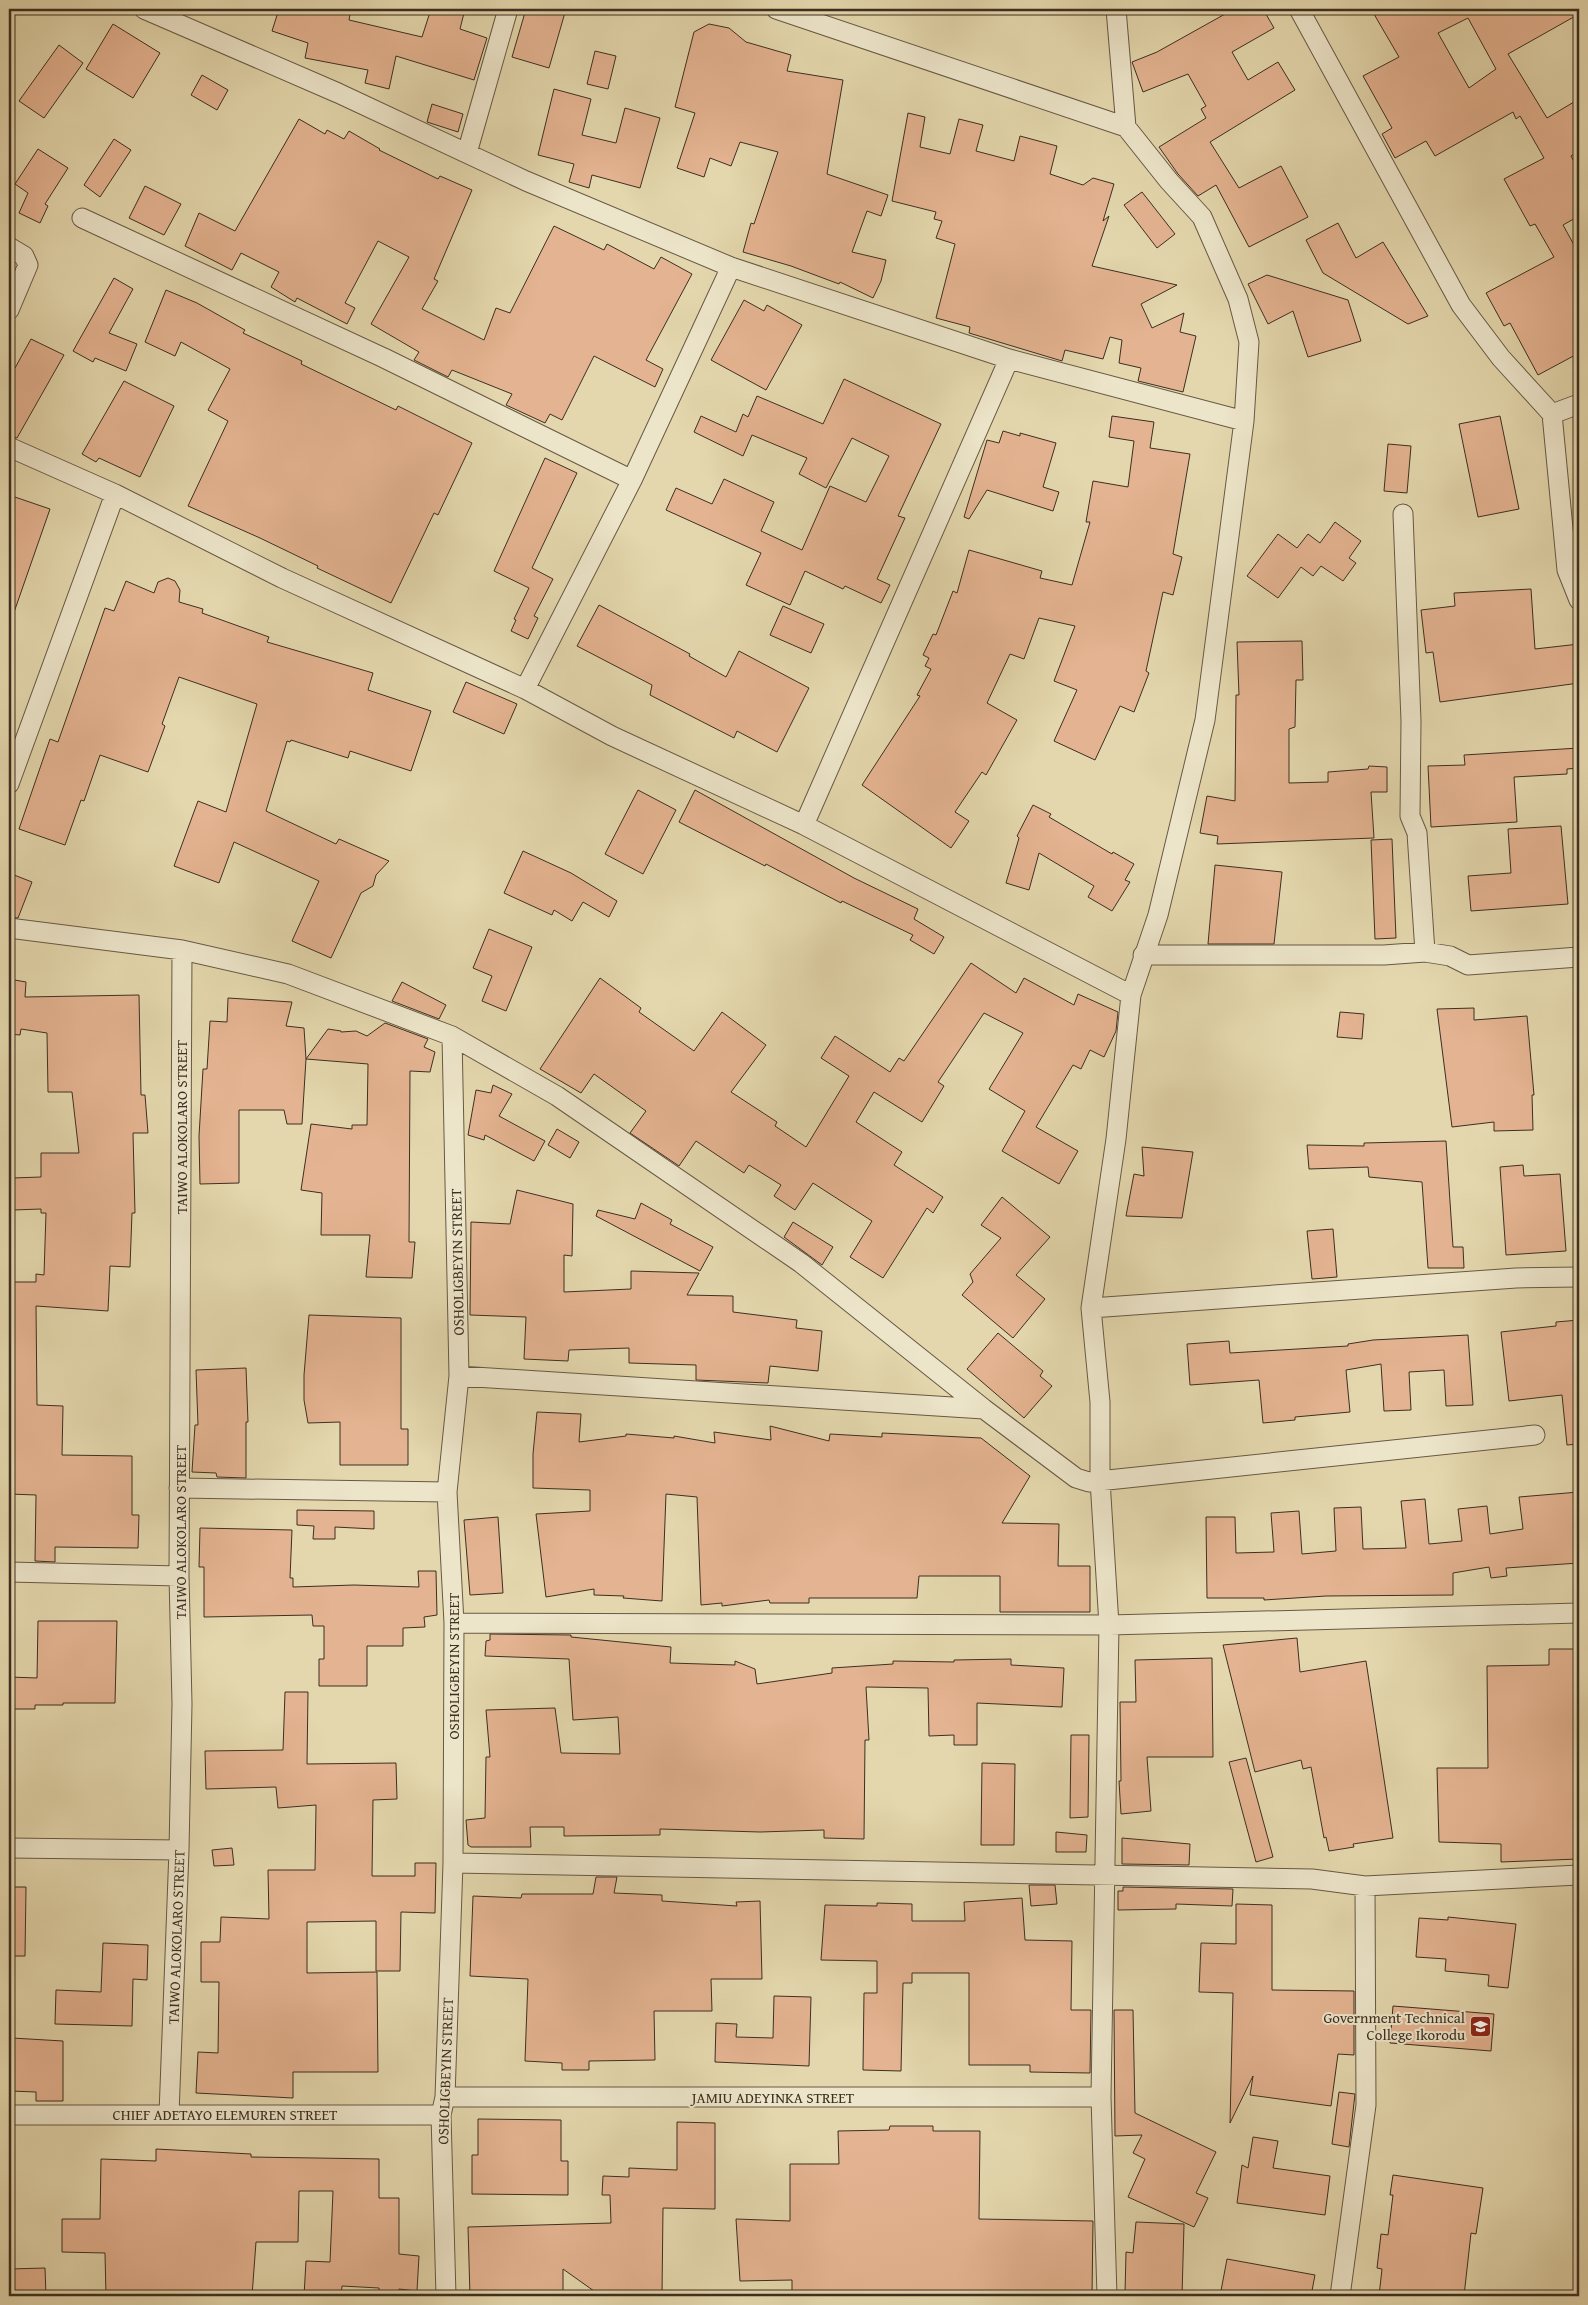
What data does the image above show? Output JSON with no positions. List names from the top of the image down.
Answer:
{
  "streets": {
    "street": [
      "TAIWO ALOKOLARO STREET",
      "OSHOLIGBEYIN STREET",
      "JAMIU ADEYINKA STREET",
      "CHIEF ADETAYO ELEMUREN STREET"
    ]
  },
  "crossings": [
    ["TAIWO ALOKOLARO STREET", "CHIEF ADETAYO ELEMUREN STREET"],
    ["OSHOLIGBEYIN STREET", "JAMIU ADEYINKA STREET"],
    ["OSHOLIGBEYIN STREET", "CHIEF ADETAYO ELEMUREN STREET"]
  ],
  "places": {
    "school or university": ["Government Technical College Ikorodu"]
  }
}
